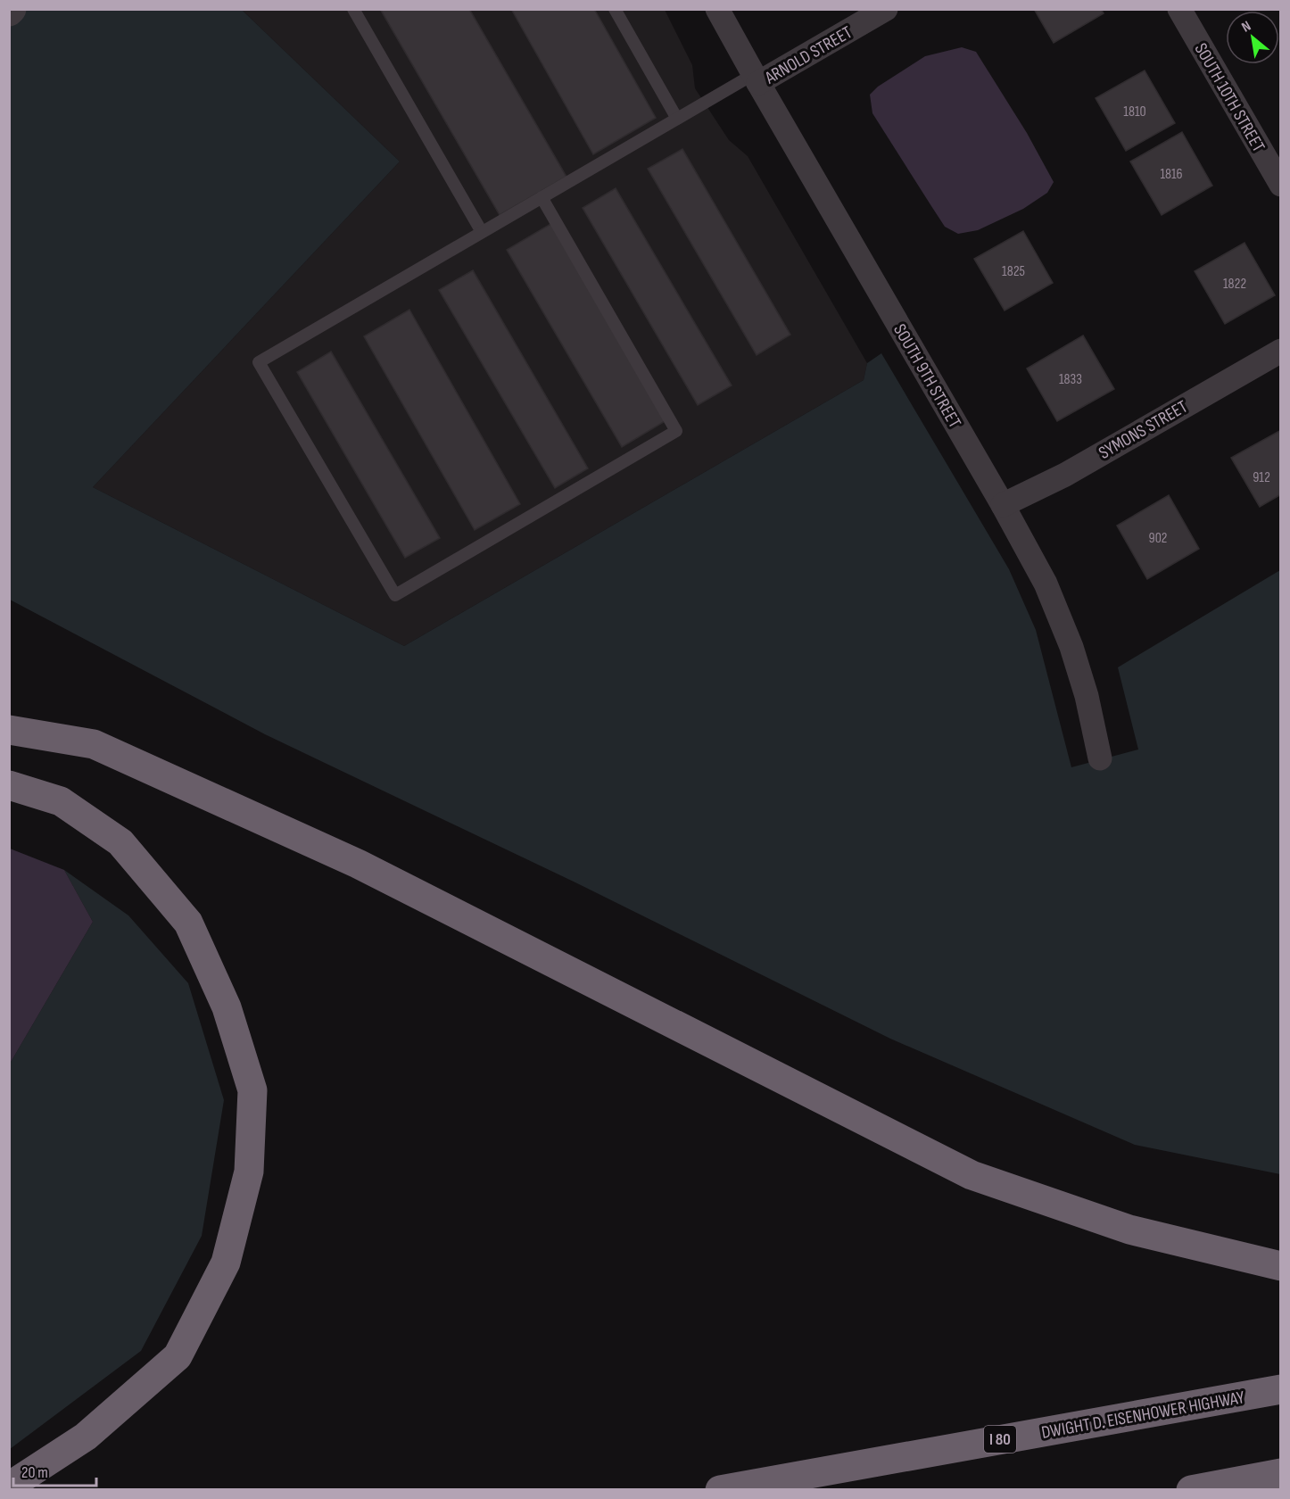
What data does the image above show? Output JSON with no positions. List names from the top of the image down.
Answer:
{
  "streets": {
    "highway": ["DWIGHT D. EISENHOWER HIGHWAY", "I 80"],
    "street": [
      "ARNOLD STREET",
      "SOUTH 10TH STREET",
      "SOUTH 9TH STREET",
      "SYMONS STREET"
    ]
  },
  "crossings": [
    ["ARNOLD STREET", "SOUTH 9TH STREET"],
    ["SOUTH 9TH STREET", "SYMONS STREET"]
  ],
  "house_numbers": [
    "1810",
    "1816",
    "1825",
    "1822",
    "1833",
    "912",
    "902"
  ],
  "scale_bar": "20 m",
  "north": "top left"
}
